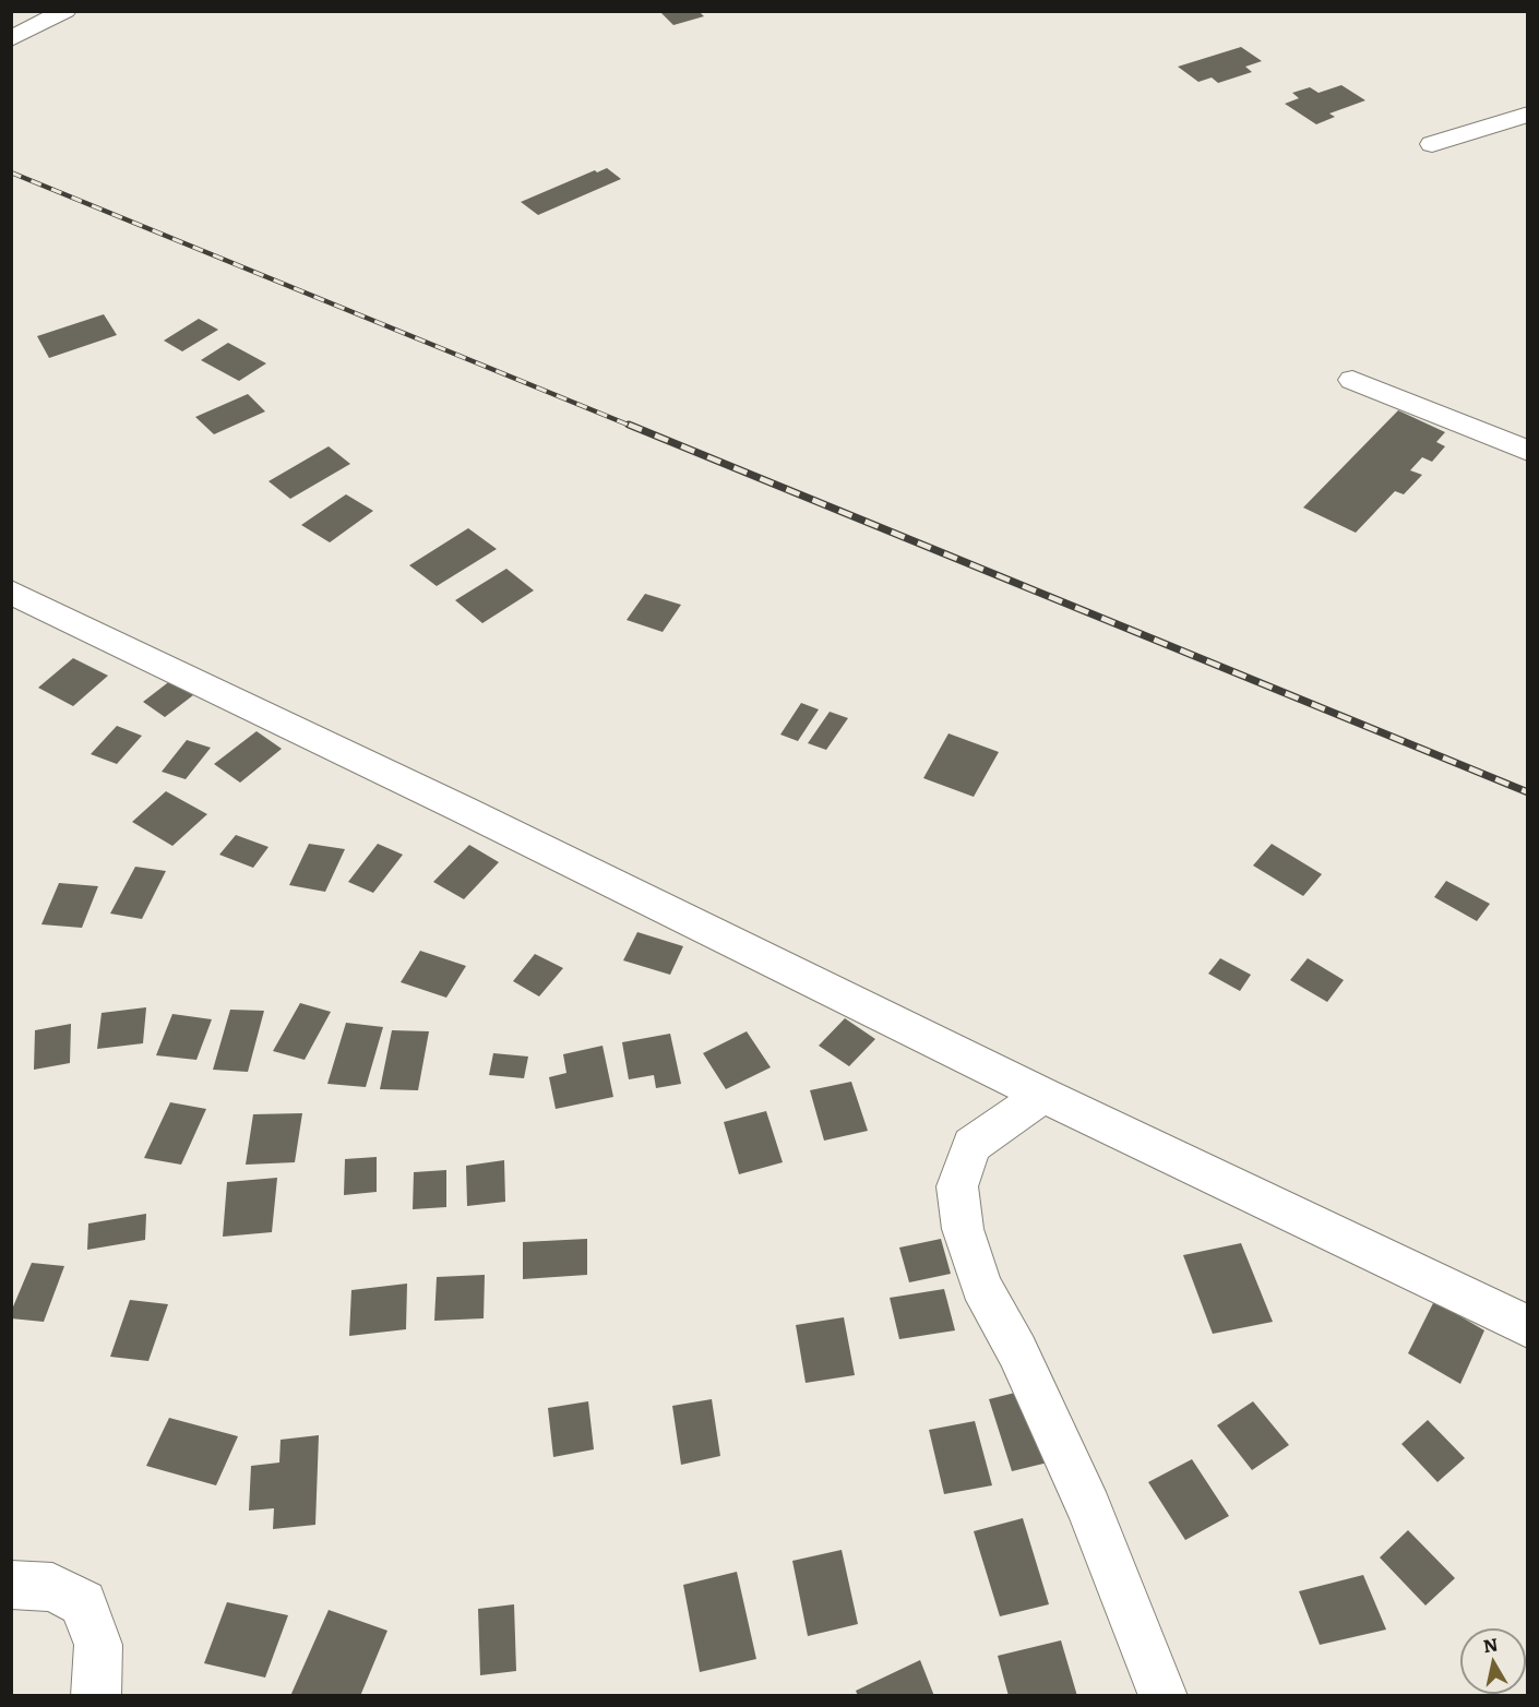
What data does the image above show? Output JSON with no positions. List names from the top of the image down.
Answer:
{
  "north": "top"
}
